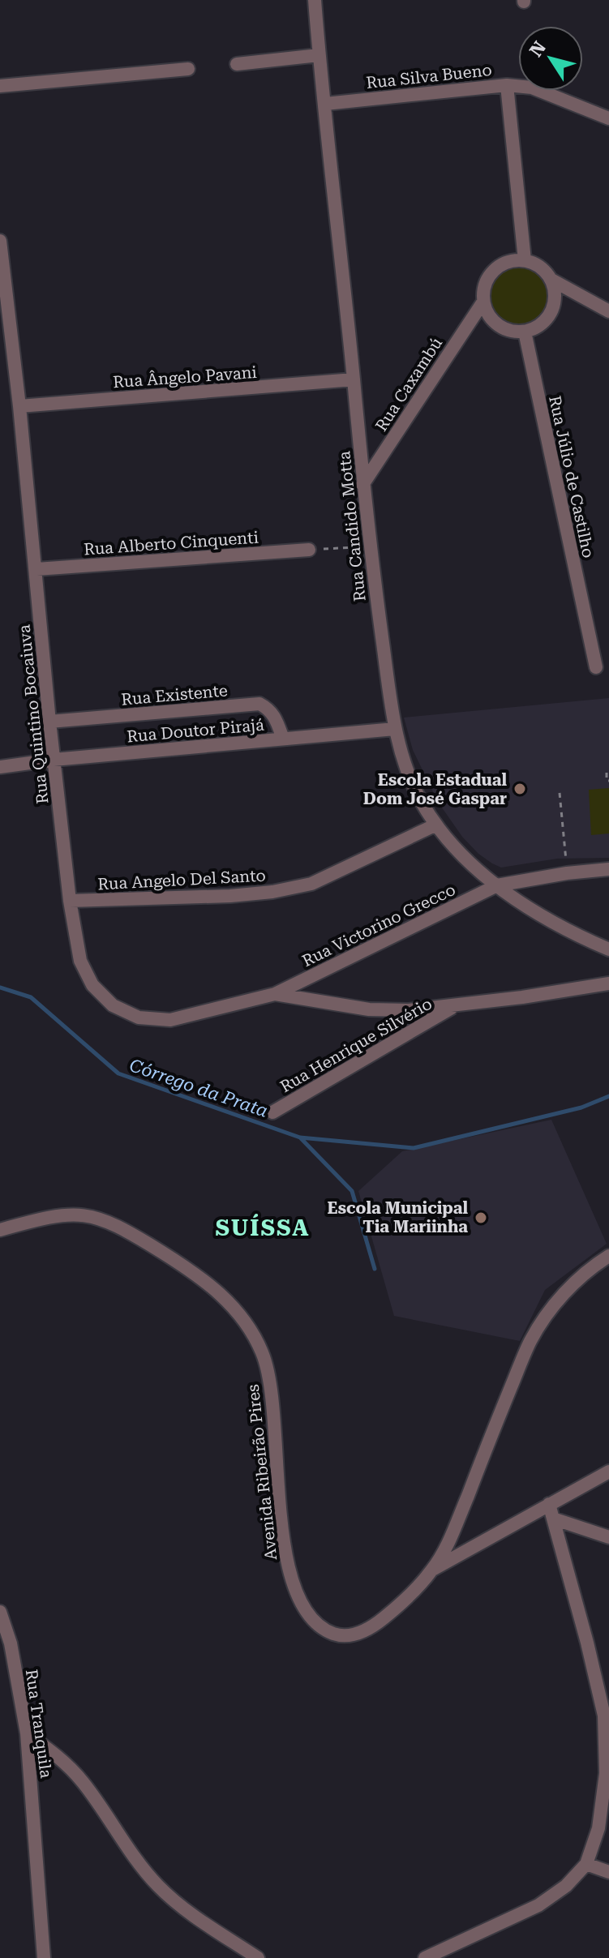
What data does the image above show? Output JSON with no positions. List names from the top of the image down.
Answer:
{
  "streets": {
    "street": [
      "Rua Silva Bueno",
      "Rua Ângelo Pavani",
      "Rua Caxambú",
      "Rua Júlio de Castilho",
      "Rua Candido Motta",
      "Rua Alberto Cinquenti",
      "Rua Existente",
      "Rua Quintino Bocaiuva",
      "Rua Doutor Pirajá",
      "Rua Angelo Del Santo",
      "Rua Victorino Grecco",
      "Rua Henrique Silvério",
      "Avenida Ribeirão Pires",
      "Rua Tranquila"
    ]
  },
  "crossings": [
    ["Rua Silva Bueno", "Rua Candido Motta"],
    ["Rua Ângelo Pavani", "Rua Candido Motta"],
    ["Rua Ângelo Pavani", "Rua Quintino Bocaiuva"],
    ["Rua Caxambú", "Rua Júlio de Castilho"],
    ["Rua Caxambú", "Rua Candido Motta"],
    ["Rua Candido Motta", "Rua Doutor Pirajá"],
    ["Rua Candido Motta", "Rua Angelo Del Santo"],
    ["Rua Candido Motta", "Rua Victorino Grecco"],
    ["Rua Alberto Cinquenti", "Rua Quintino Bocaiuva"],
    ["Rua Existente", "Rua Quintino Bocaiuva"],
    ["Rua Existente", "Rua Doutor Pirajá"],
    ["Rua Quintino Bocaiuva", "Rua Doutor Pirajá"],
    ["Rua Quintino Bocaiuva", "Rua Angelo Del Santo"],
    ["Rua Quintino Bocaiuva", "Rua Victorino Grecco"]
  ],
  "districts": ["SUÍSSA"],
  "water": ["Córrego da Prata"],
  "places": ["Escola Estadual Dom José Gaspar", "Escola Municipal Tia Mariinha"],
  "north": "top left"
}
